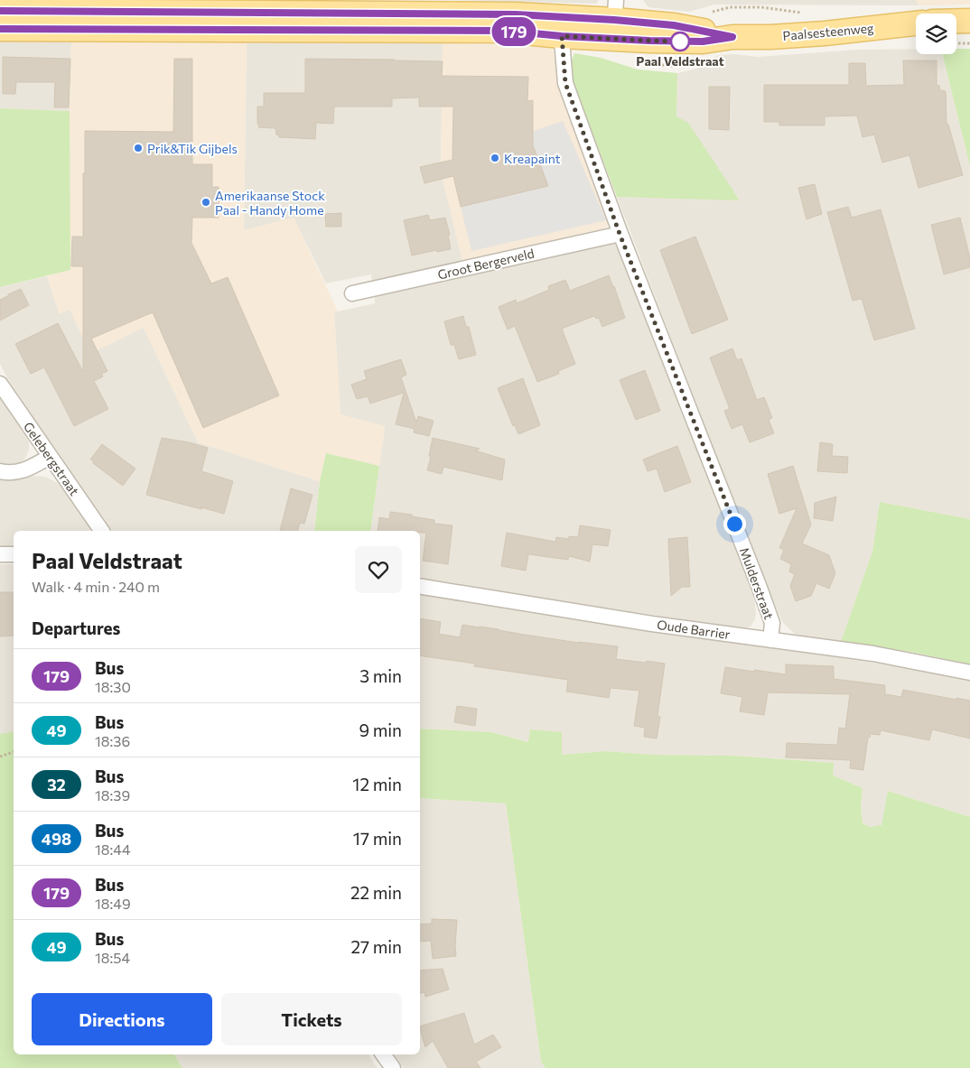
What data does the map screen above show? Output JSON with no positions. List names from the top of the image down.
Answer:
{
  "streets": {
    "main road": ["Paalsesteenweg"],
    "street": [
      "Groot Bergerveld",
      "Gelebergstraat",
      "Mulderstraat",
      "Oude Barrier"
    ]
  },
  "crossings": [
    ["Paalsesteenweg", "Mulderstraat"],
    ["Groot Bergerveld", "Mulderstraat"],
    ["Mulderstraat", "Oude Barrier"]
  ],
  "places": [
    "Paal Veldstraat",
    "Prik&Tik Gijbels",
    "Kreapaint",
    "Amerikaanse Stock Paal - Handy Home"
  ],
  "lines": ["bus line 179"],
  "page": {
    "on_map": "179",
    "heading": [
      ["Paal Veldstraat", "Walk · 4 min · 240 m"],
      "Departures"
    ],
    "list": [
      {
        "mark": "179",
        "name": "Bus",
        "note": "18:30",
        "value": "3 min"
      },
      {
        "mark": "49",
        "name": "Bus",
        "note": "18:36",
        "value": "9 min"
      },
      {
        "mark": "32",
        "name": "Bus",
        "note": "18:39",
        "value": "12 min"
      },
      {
        "mark": "498",
        "name": "Bus",
        "note": "18:44",
        "value": "17 min"
      },
      {
        "mark": "179",
        "name": "Bus",
        "note": "18:49",
        "value": "22 min"
      },
      {
        "mark": "49",
        "name": "Bus",
        "note": "18:54",
        "value": "27 min"
      }
    ],
    "buttons": ["Directions", "Tickets"]
  }
}
